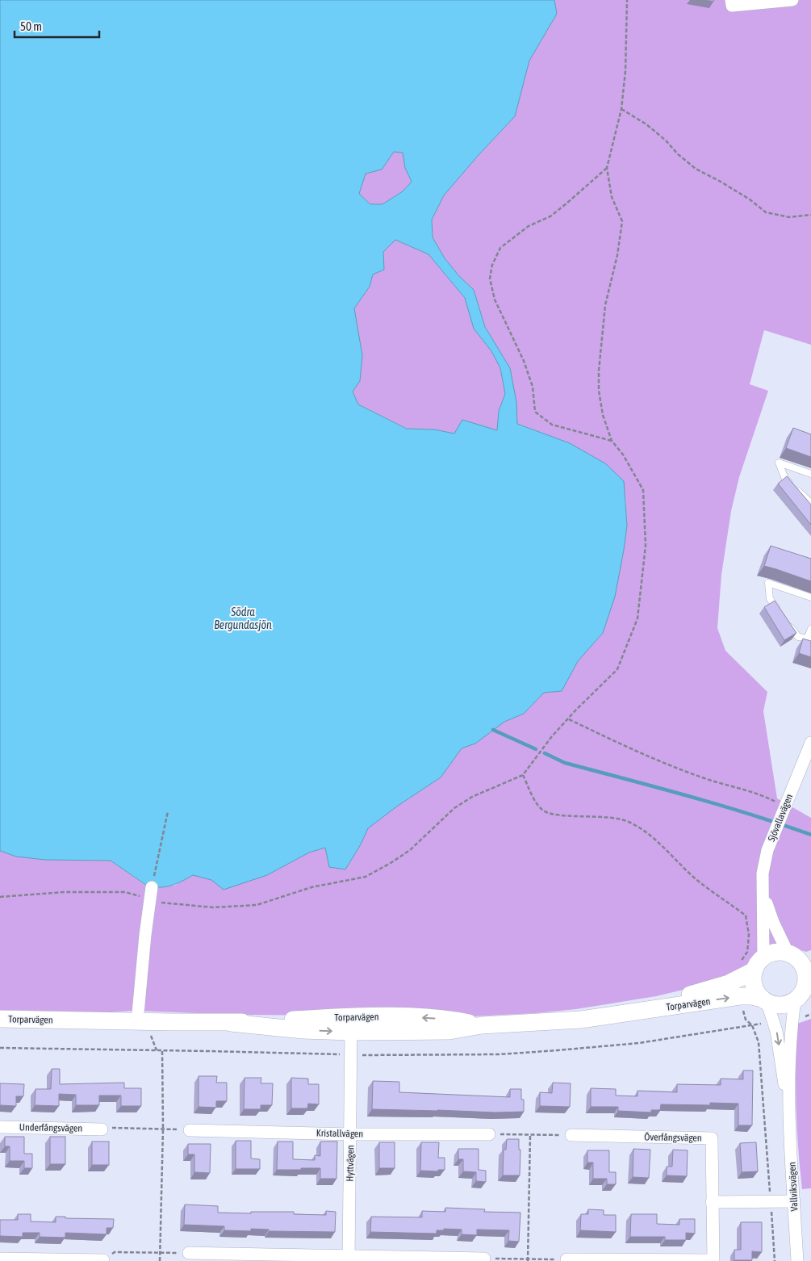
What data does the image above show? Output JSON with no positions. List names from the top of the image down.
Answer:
{
  "streets": {
    "street": [
      "Sjövallavägen",
      "Torparvägen",
      "Underfångsvägen",
      "Kristallvägen",
      "Överfångsvägen",
      "Hyttvägen",
      "Vallviksvägen"
    ]
  },
  "crossings": [
    ["Sjövallavägen", "Torparvägen"],
    ["Sjövallavägen", "Vallviksvägen"],
    ["Torparvägen", "Hyttvägen"],
    ["Torparvägen", "Vallviksvägen"],
    ["Kristallvägen", "Hyttvägen"]
  ],
  "water": ["Södra Bergundasjön"],
  "scale_bar": "50 m"
}
